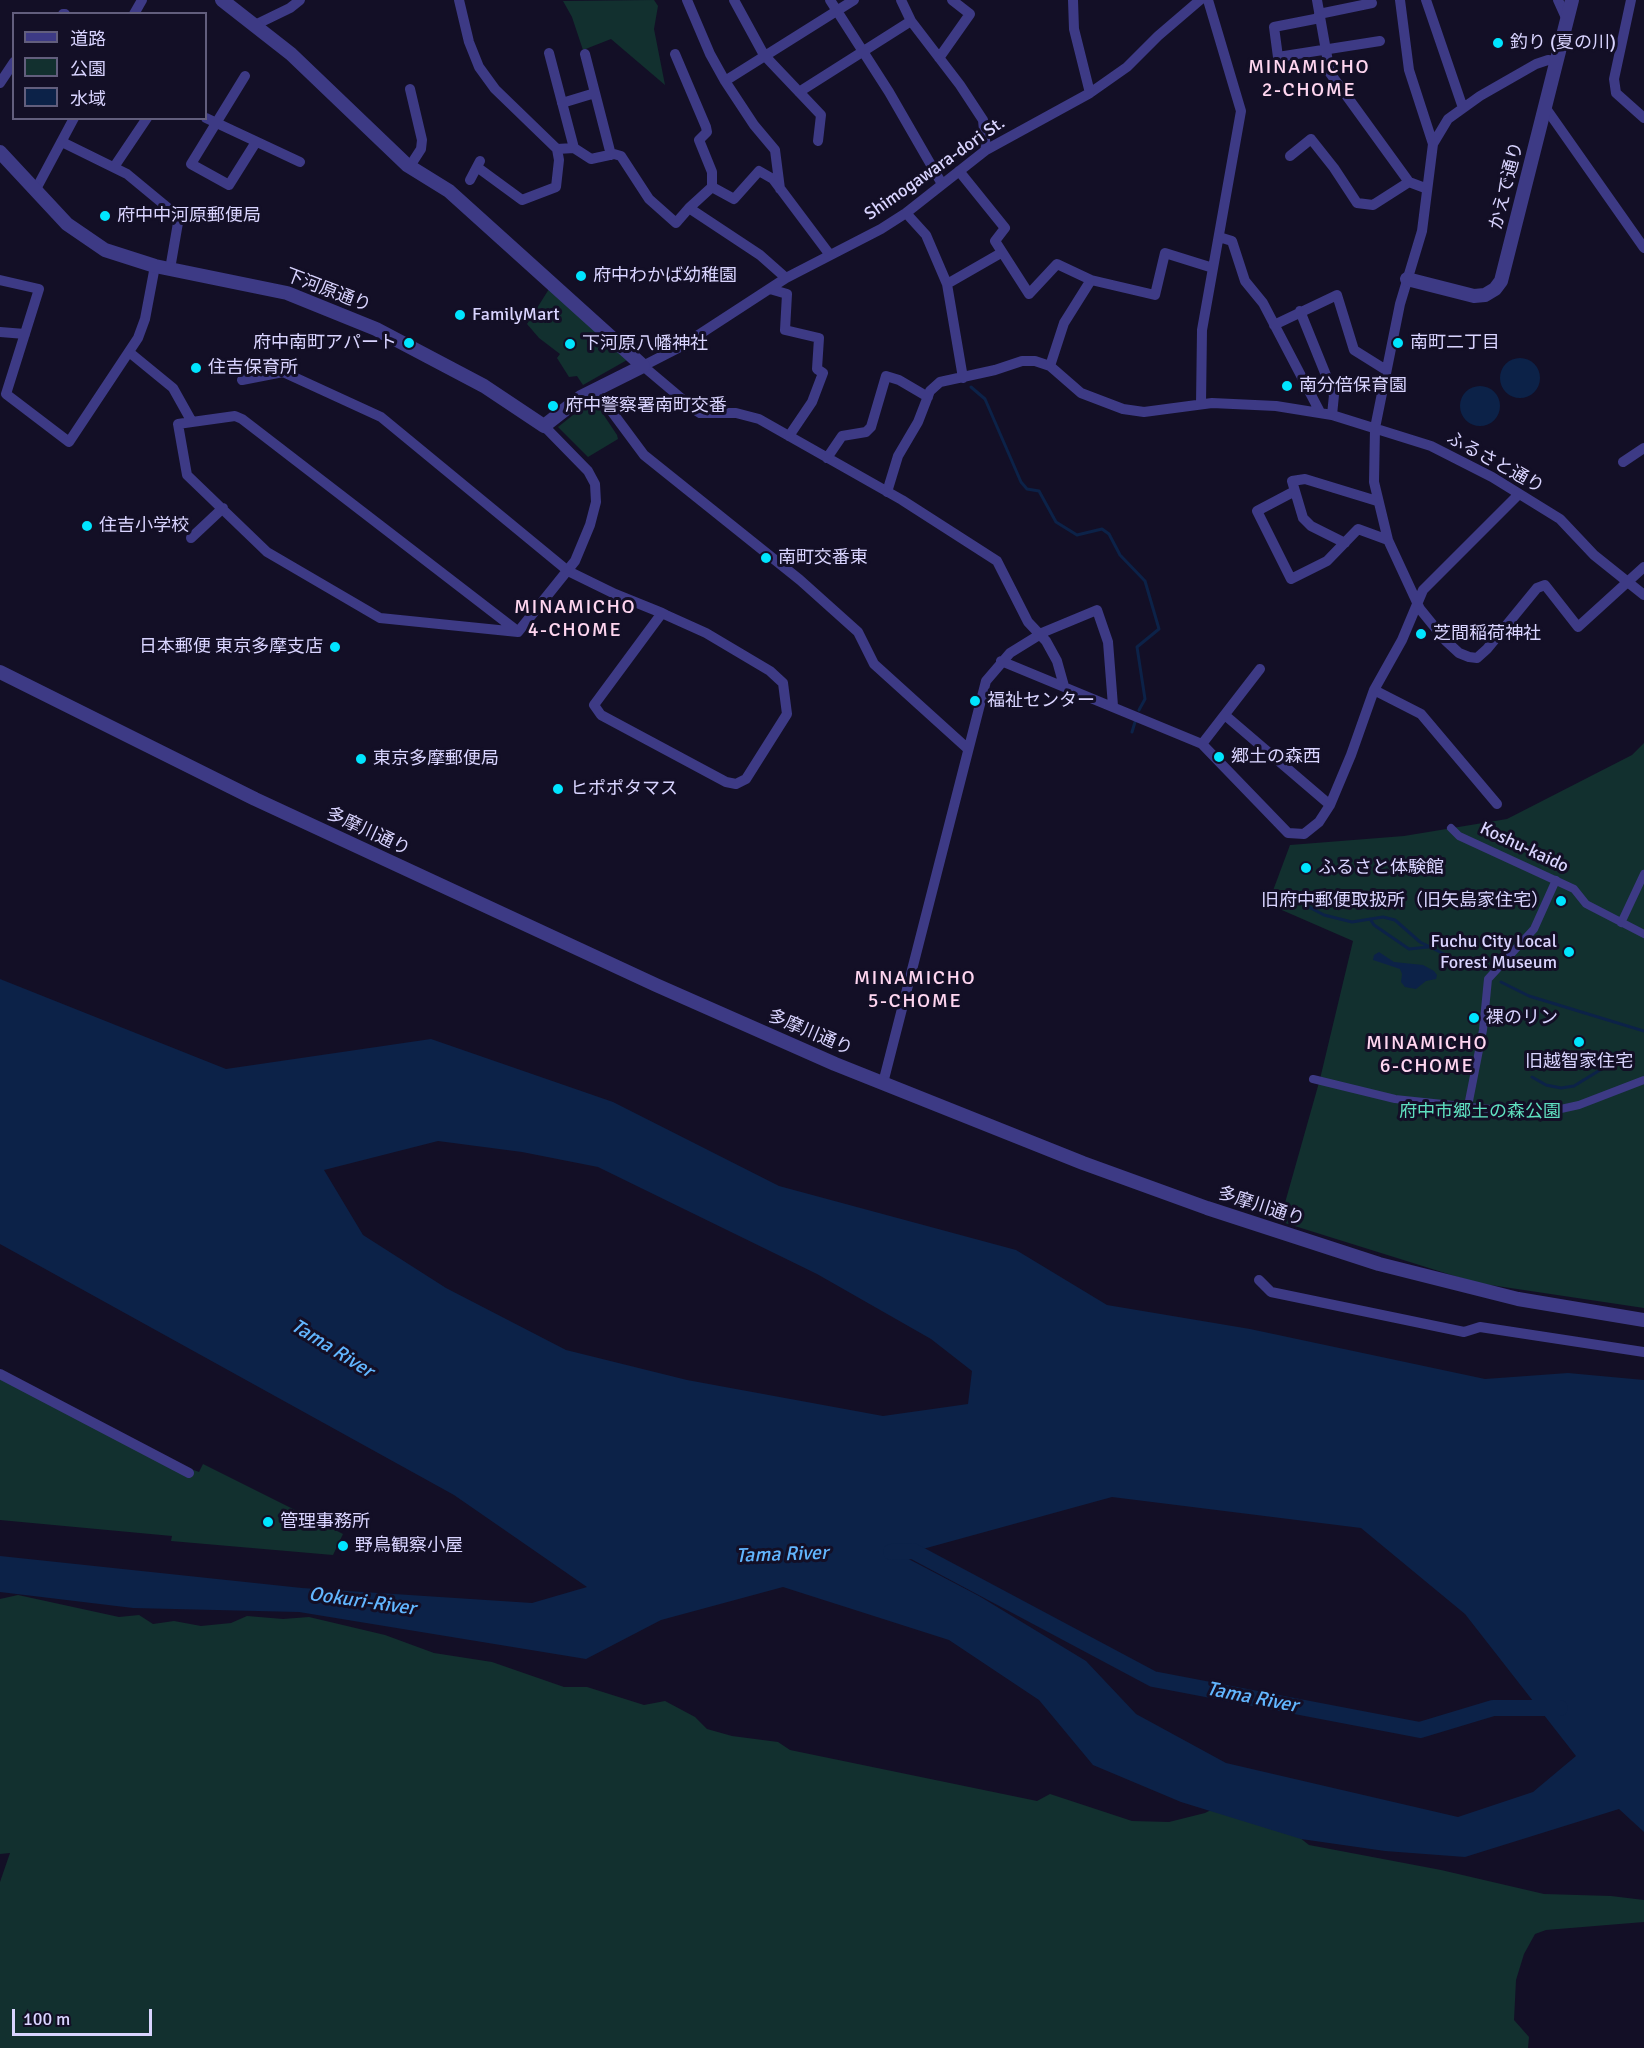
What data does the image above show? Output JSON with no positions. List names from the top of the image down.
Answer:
{
  "streets": {
    "street": [
      "Shimogawara-dori St.",
      "かえで通り",
      "下河原通り",
      "ふるさと通り",
      "多摩川通り",
      "Koshu-kaido"
    ]
  },
  "districts": [
    "MINAMICHO 2-CHOME",
    "MINAMICHO 4-CHOME",
    "MINAMICHO 5-CHOME",
    "MINAMICHO 6-CHOME"
  ],
  "water": ["Tama River", "Ookuri-River"],
  "parks": ["府中市郷土の森公園"],
  "places": [
    "釣り (夏の川)",
    "府中中河原郵便局",
    "府中わかば幼稚園",
    "FamilyMart",
    "府中南町アパート",
    "南町二丁目",
    "下河原八幡神社",
    "住吉保育所",
    "南分倍保育園",
    "府中警察署南町交番",
    "住吉小学校",
    "南町交番東",
    "芝間稲荷神社",
    "日本郵便 東京多摩支店",
    "福祉センター",
    "郷土の森西",
    "東京多摩郵便局",
    "ヒポポタマス",
    "ふるさと体験館",
    "旧府中郵便取扱所（旧矢島家住宅）",
    "Fuchu City Local Forest Museum",
    "裸のリン",
    "旧越智家住宅",
    "管理事務所",
    "野鳥観察小屋"
  ],
  "legend": ["道路", "公園", "水域"],
  "scale_bar": "100 m"
}
